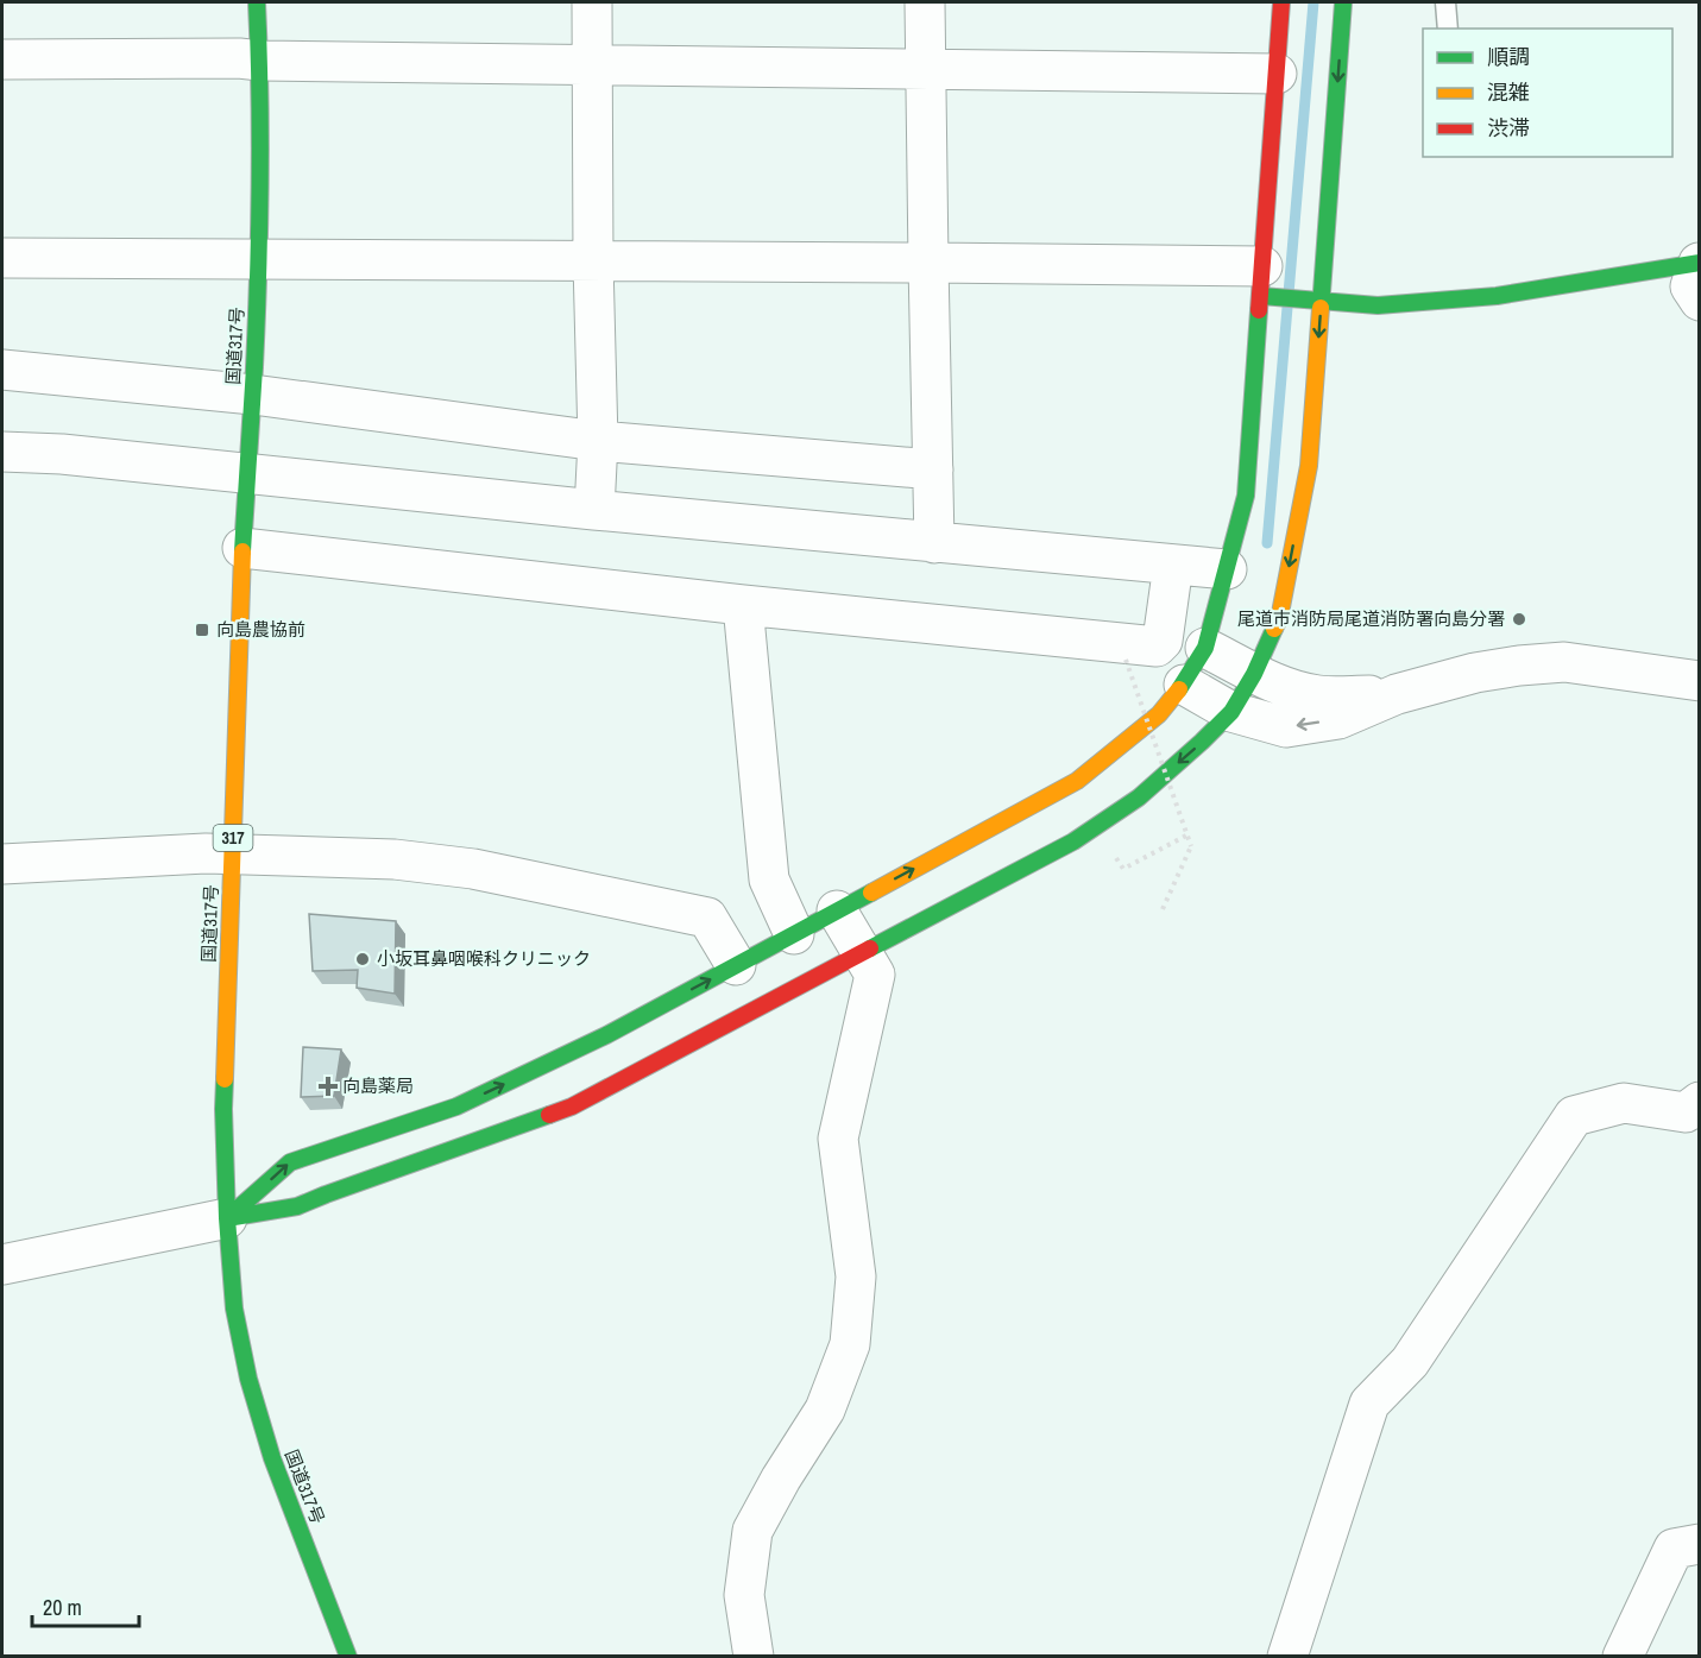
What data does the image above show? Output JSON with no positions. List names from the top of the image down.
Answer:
{
  "streets": {
    "main road": ["国道317号", "317"]
  },
  "places": {
    "other": ["尾道市消防局尾道消防署向島分署", "小坂耳鼻咽喉科クリニック"],
    "transit": ["向島農協前"],
    "health": ["向島薬局"]
  },
  "legend": ["順調", "混雑", "渋滞"],
  "scale_bar": "20 m"
}
